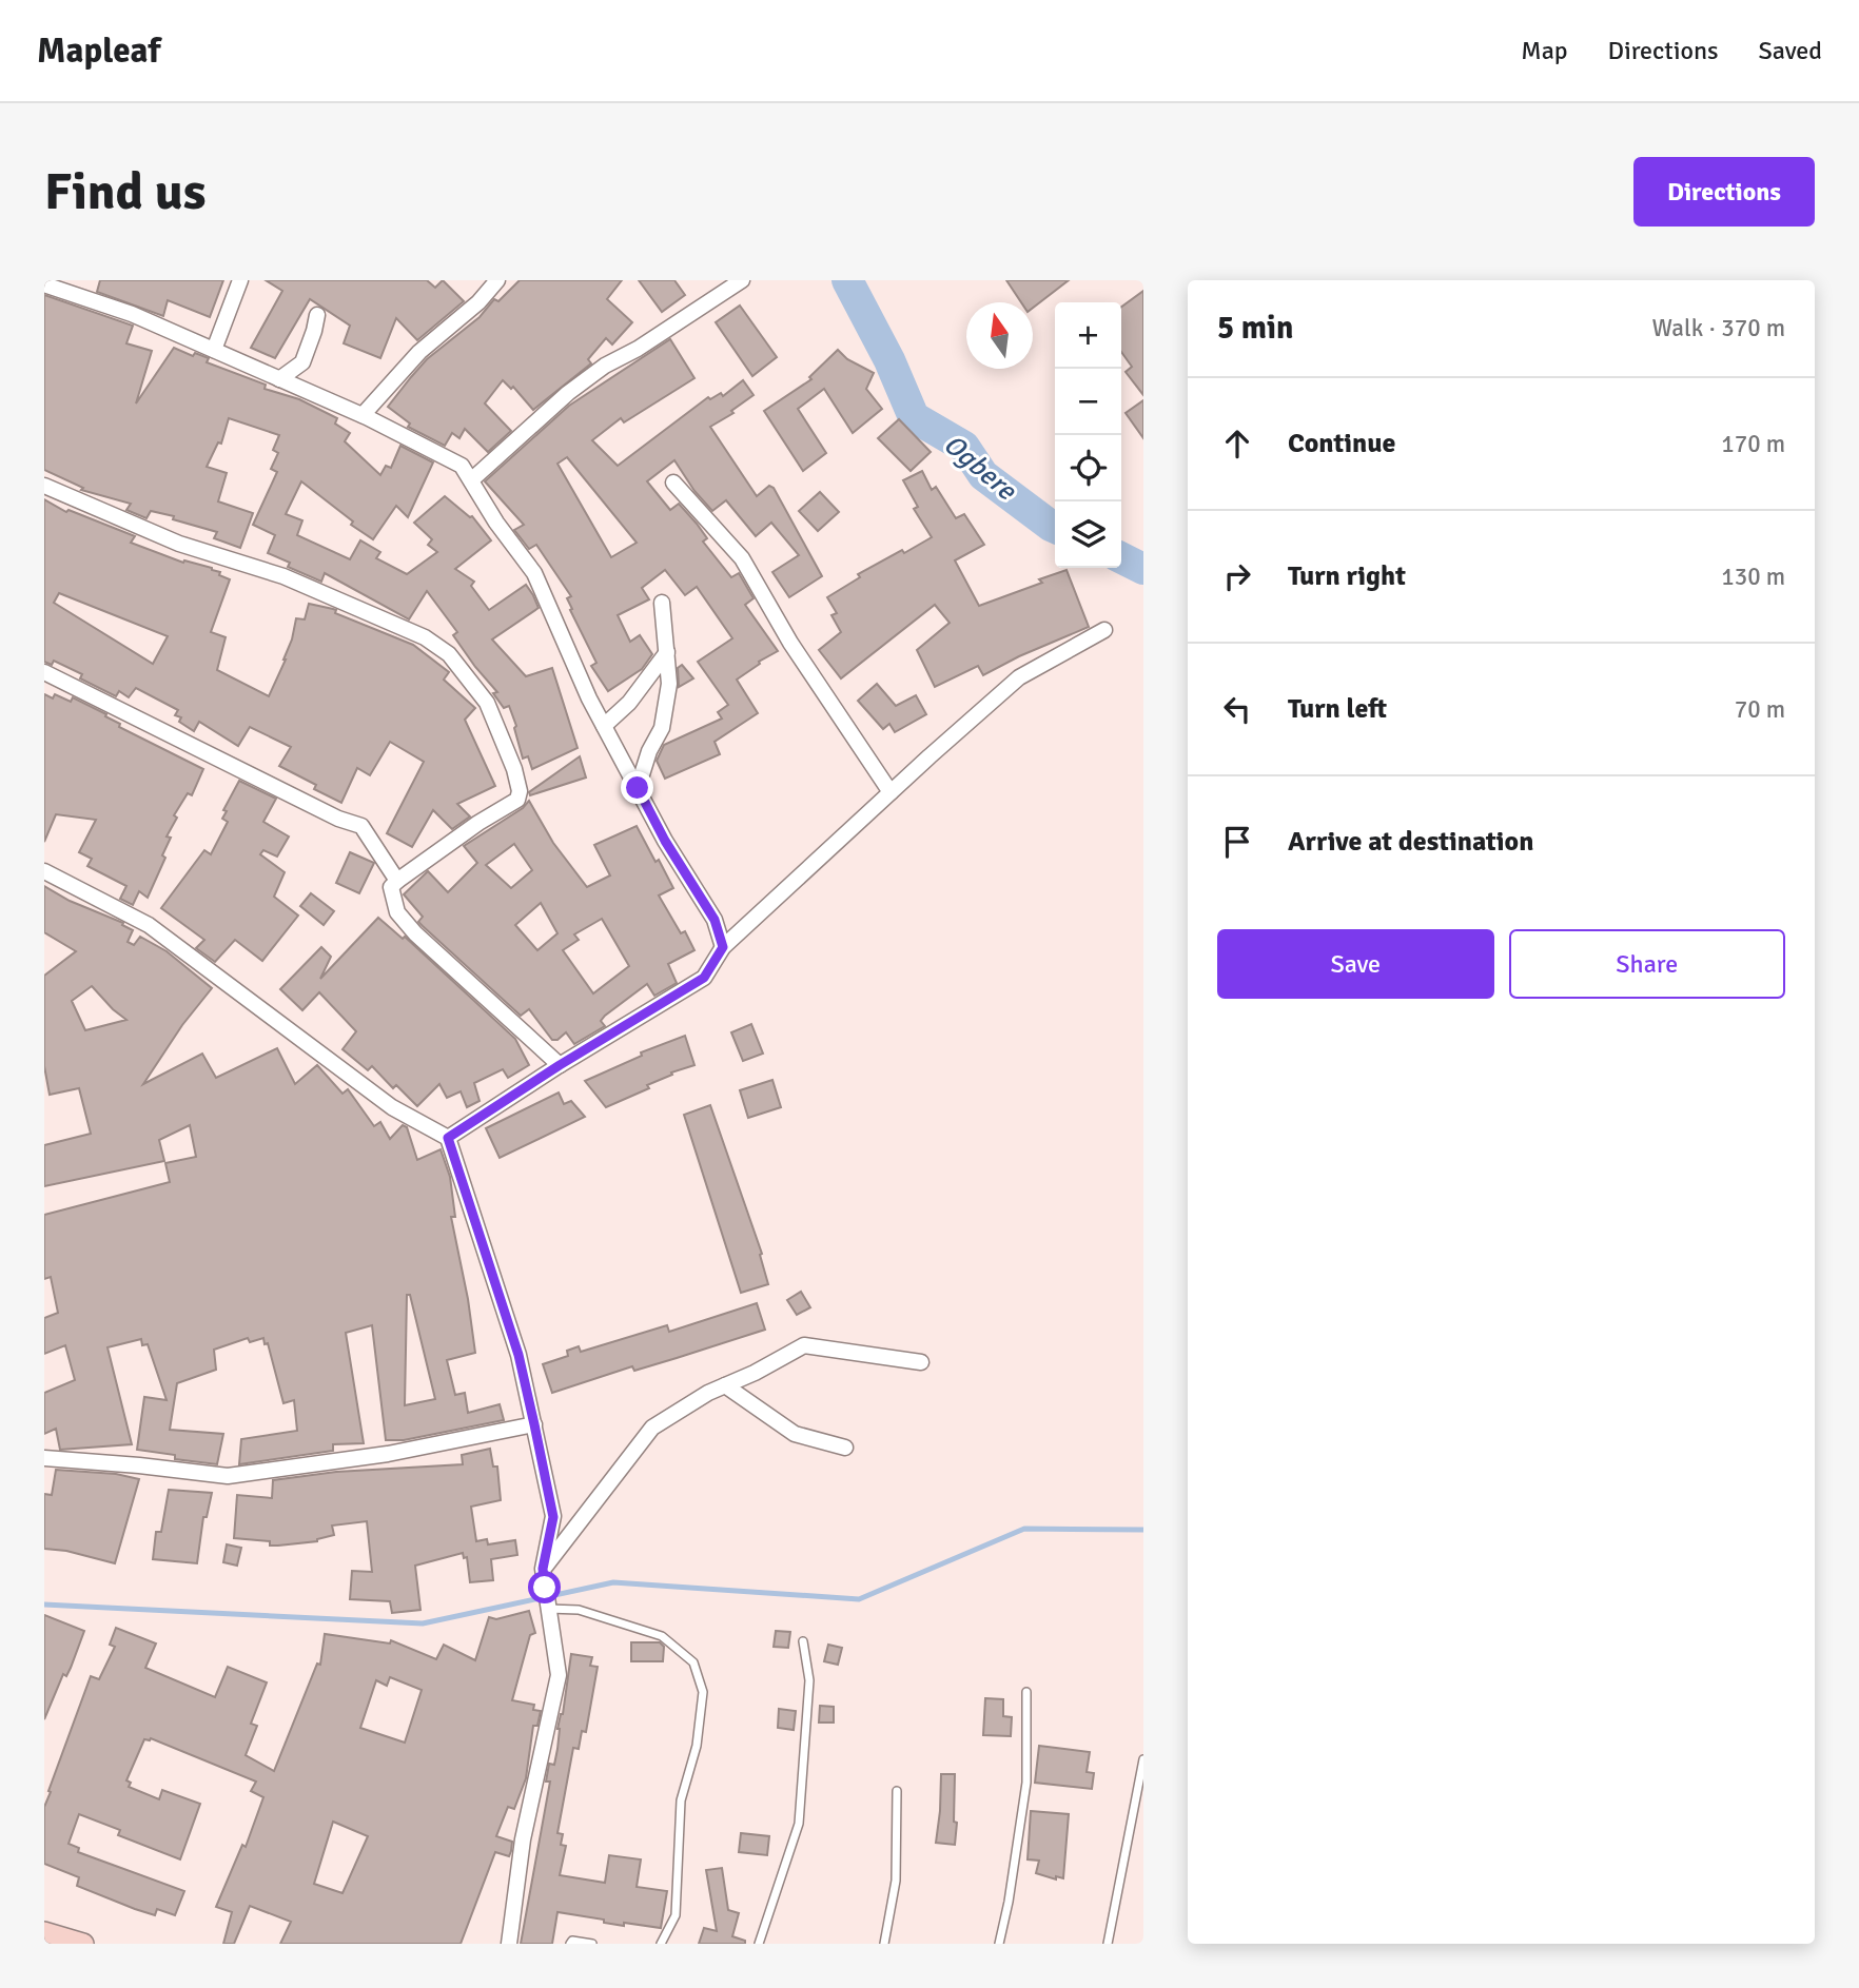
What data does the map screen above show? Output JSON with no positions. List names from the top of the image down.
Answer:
{
  "water": ["Ogbere"],
  "north": "top",
  "page": {
    "header": "Mapleaf",
    "nav": ["Map", "Directions", "Saved"],
    "buttons": [
      "Directions",
      ["Save", "Share"]
    ],
    "title": "Find us",
    "heading": ["5 min", "Walk · 370 m"],
    "map_buttons": ["+", "−"],
    "list": [
      ["Continue", "170 m"],
      ["Turn right", "130 m"],
      ["Turn left", "70 m"],
      "Arrive at destination"
    ]
  }
}
